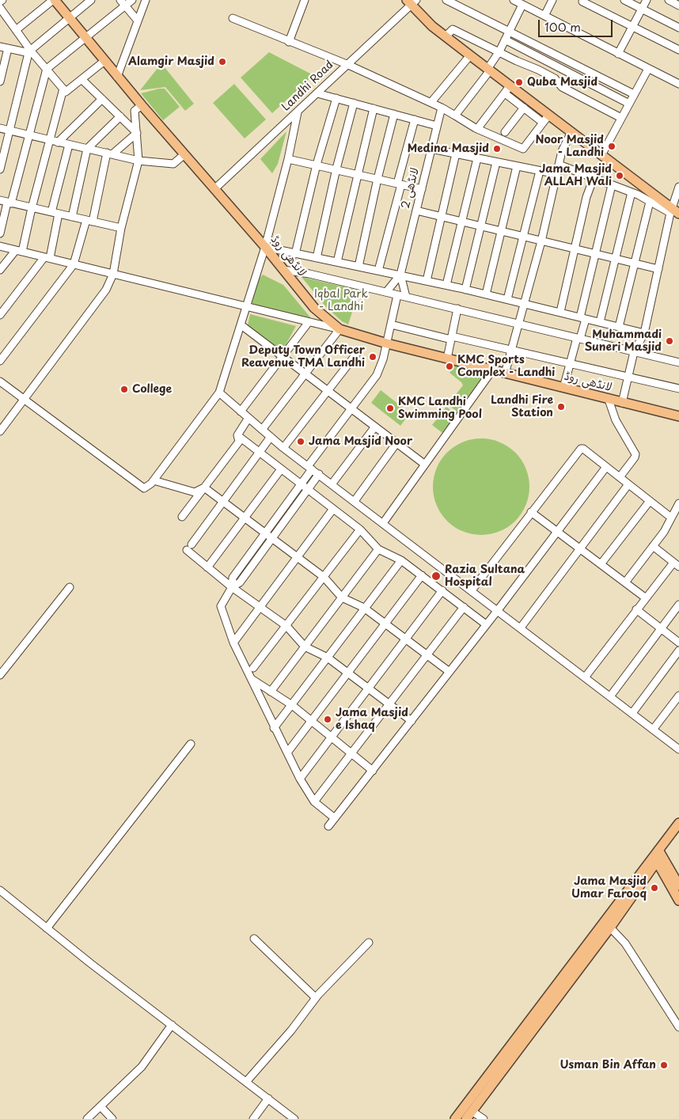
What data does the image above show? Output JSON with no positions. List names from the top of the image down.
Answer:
{
  "streets": {
    "main road": ["لانڈھی روڈ"],
    "street": ["Landhi Road", "لانڈھی 2"]
  },
  "crossings": [
    ["Landhi Road", "لانڈھی روڈ"]
  ],
  "parks": ["Iqbal Park - Landhi"],
  "places": [
    "Alamgir Masjid",
    "Quba Masjid",
    "Noor Masjid - Landhi",
    "Medina Masjid",
    "Jama Masjid ALLAH Wali",
    "Muhammadi Suneri Masjid",
    "Deputy Town Officer Reavenue TMA Landhi",
    "KMC Sports Complex - Landhi",
    "College",
    "Landhi Fire Station",
    "KMC Landhi Swimming Pool",
    "Jama Masjid Noor",
    "Razia Sultana Hospital",
    "Jama Masjid e Ishaq",
    "Jama Masjid Umar Farooq",
    "Usman Bin Affan"
  ],
  "scale_bar": "100 m"
}
